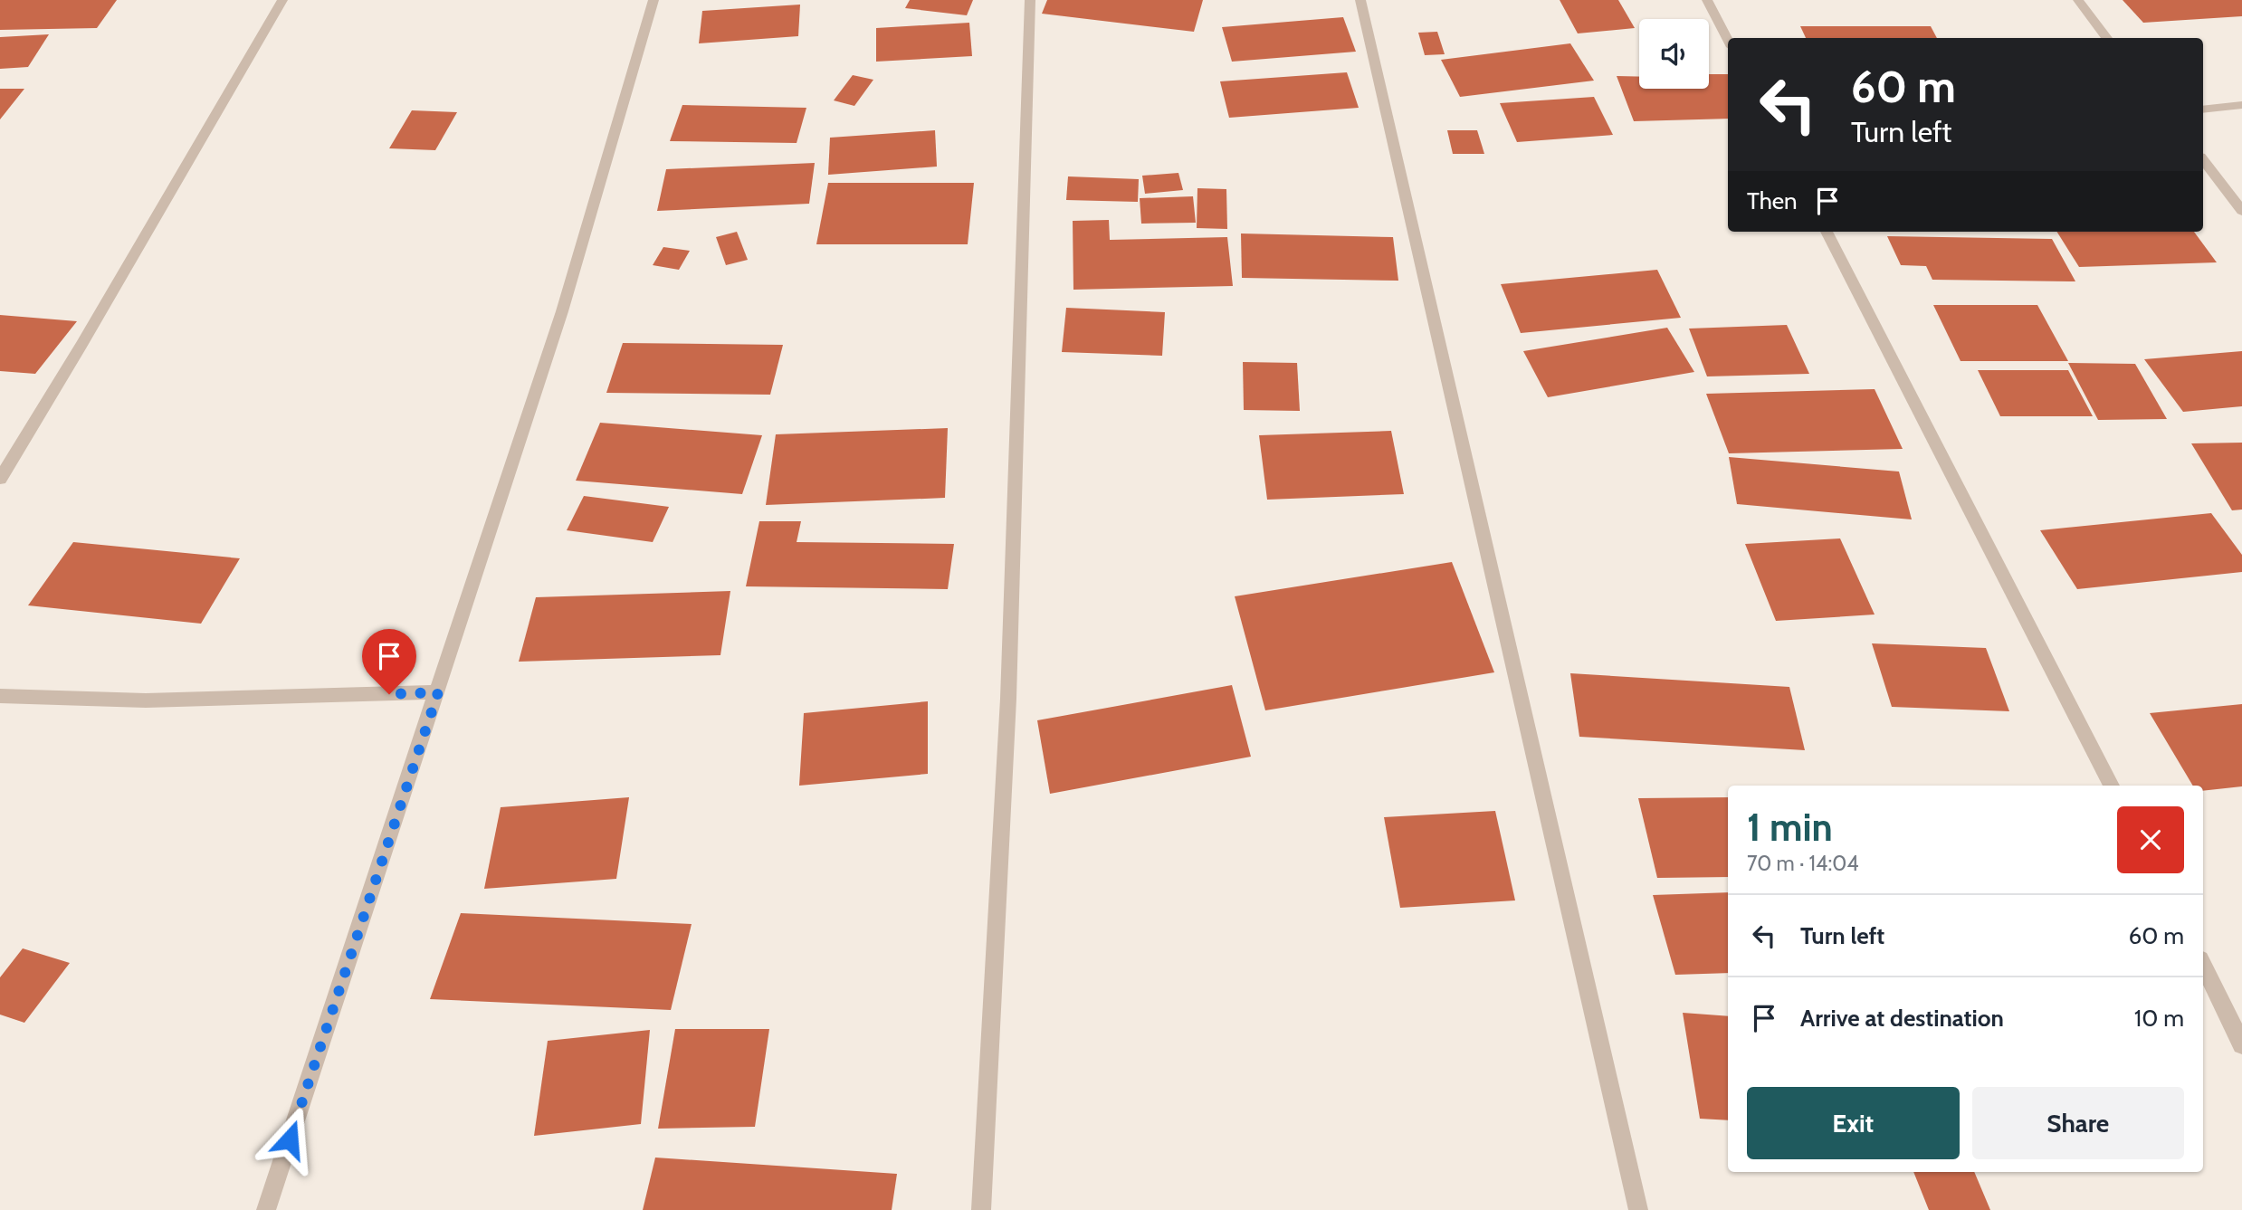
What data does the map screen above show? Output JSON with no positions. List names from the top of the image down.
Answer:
{
  "page": {
    "turn": ["60 m", "Turn left"],
    "then": "Then",
    "heading": ["1 min", "70 m · 14:04"],
    "list": [
      {
        "name": "Turn left",
        "value": "60 m"
      },
      {
        "name": "Arrive at destination",
        "value": "10 m"
      }
    ],
    "buttons": ["Exit", "Share"]
  }
}
